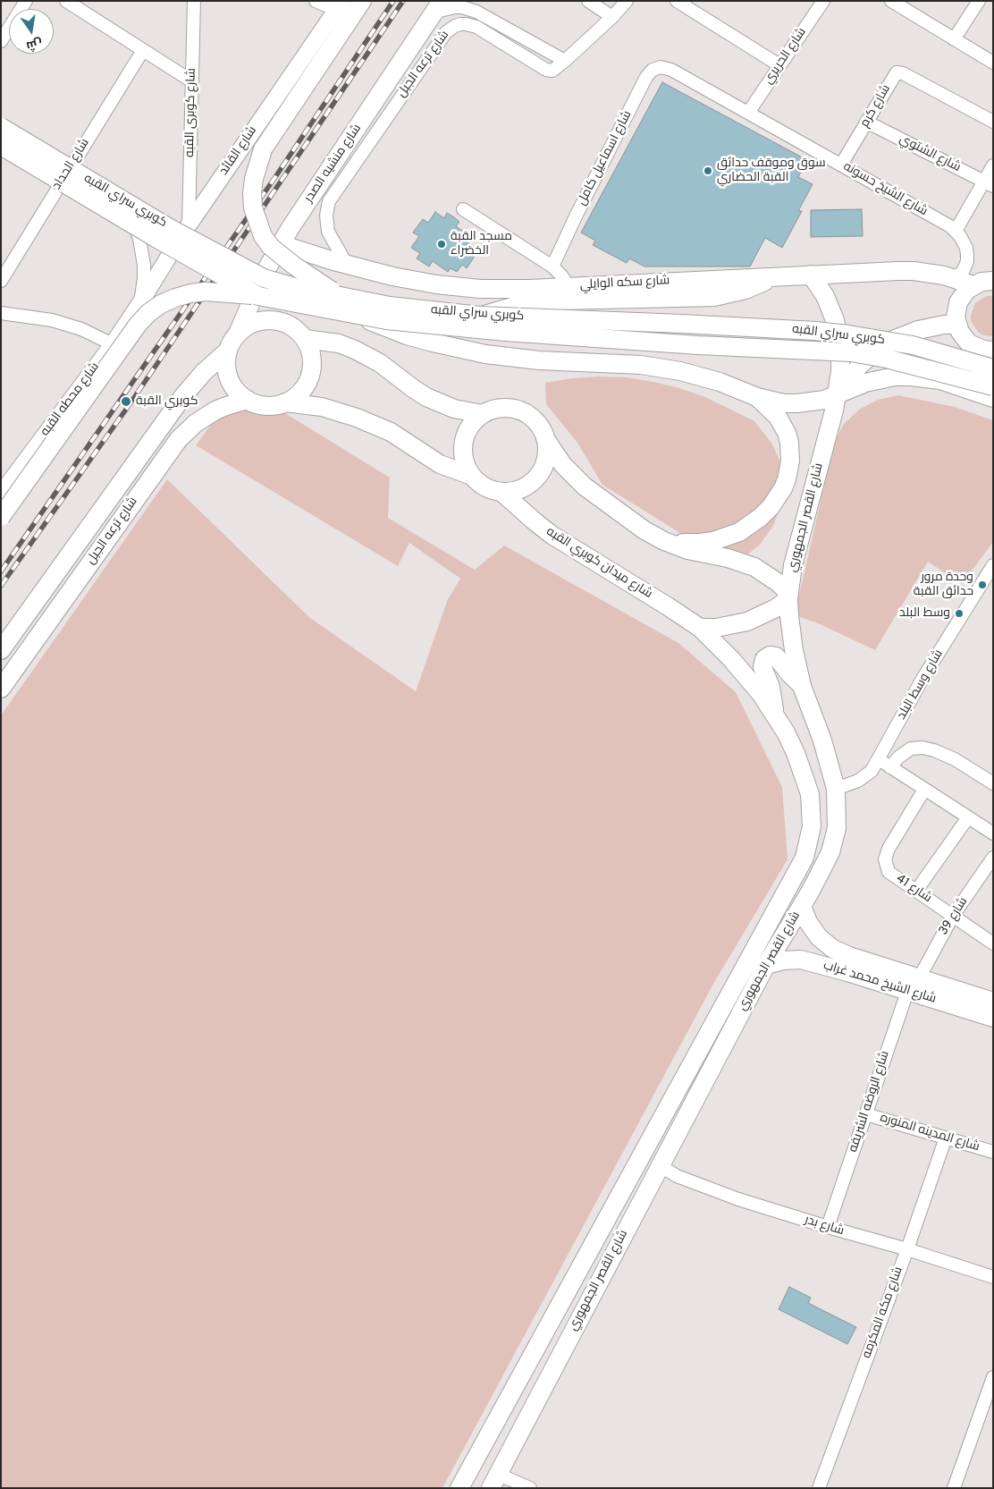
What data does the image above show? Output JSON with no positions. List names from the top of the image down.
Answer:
{
  "streets": {
    "main road": [
      "شارع ترعه الجبل",
      "شارع منشيه الصدر",
      "كوبري سراي القبه",
      "شارع سكه الوايلي",
      "شارع القصر الجمهوري",
      "شارع ميدان كوبري القبه",
      "شارع الشيخ محمد غراب"
    ],
    "street": [
      "شارع الحريري",
      "شارع كرم",
      "شارع كوبرى القبه",
      "شارع القائد",
      "شارع الشتوي",
      "شارع اسماعيل كامل",
      "شارع الحداد",
      "شارع الشيخ حسونه",
      "شارع محطه القبه",
      "شارع وسط البلد",
      "شارع 41",
      "شارع 39",
      "شارع الروضه الشريفه",
      "شارع المدينه المنوره",
      "شارع بدر",
      "شارع مكه المكرمه"
    ]
  },
  "crossings": [
    ["شارع الحريري", "شارع الشيخ حسونه"],
    ["شارع ترعه الجبل", "شارع منشيه الصدر"],
    ["شارع ترعه الجبل", "شارع سكه الوايلي"],
    ["شارع كرم", "شارع الشتوي"],
    ["شارع كرم", "شارع الشيخ حسونه"],
    ["شارع كوبرى القبه", "شارع القائد"],
    ["شارع القائد", "شارع محطه القبه"],
    ["شارع اسماعيل كامل", "شارع الشيخ حسونه"],
    ["شارع منشيه الصدر", "شارع سكه الوايلي"],
    ["شارع سكه الوايلي", "شارع القصر الجمهوري"],
    ["شارع القصر الجمهوري", "شارع ميدان كوبري القبه"],
    ["شارع القصر الجمهوري", "شارع وسط البلد"],
    ["شارع القصر الجمهوري", "شارع الشيخ محمد غراب"],
    ["شارع القصر الجمهوري", "شارع بدر"],
    ["شارع 41", "شارع 39"],
    ["شارع 39", "شارع الشيخ محمد غراب"],
    ["شارع 39", "شارع الروضه الشريفه"],
    ["شارع الشيخ محمد غراب", "شارع الروضه الشريفه"],
    ["شارع الروضه الشريفه", "شارع المدينه المنوره"],
    ["شارع الروضه الشريفه", "شارع بدر"],
    ["شارع المدينه المنوره", "شارع مكه المكرمه"],
    ["شارع بدر", "شارع مكه المكرمه"]
  ],
  "places": [
    "سوق وموقف حدائق القبة الحضاري",
    "مسجد القبة الخضراء",
    "كوبري القبة",
    "وحدة مرور حدائق القبة",
    "وسط البلد"
  ],
  "north": "bottom"
}
